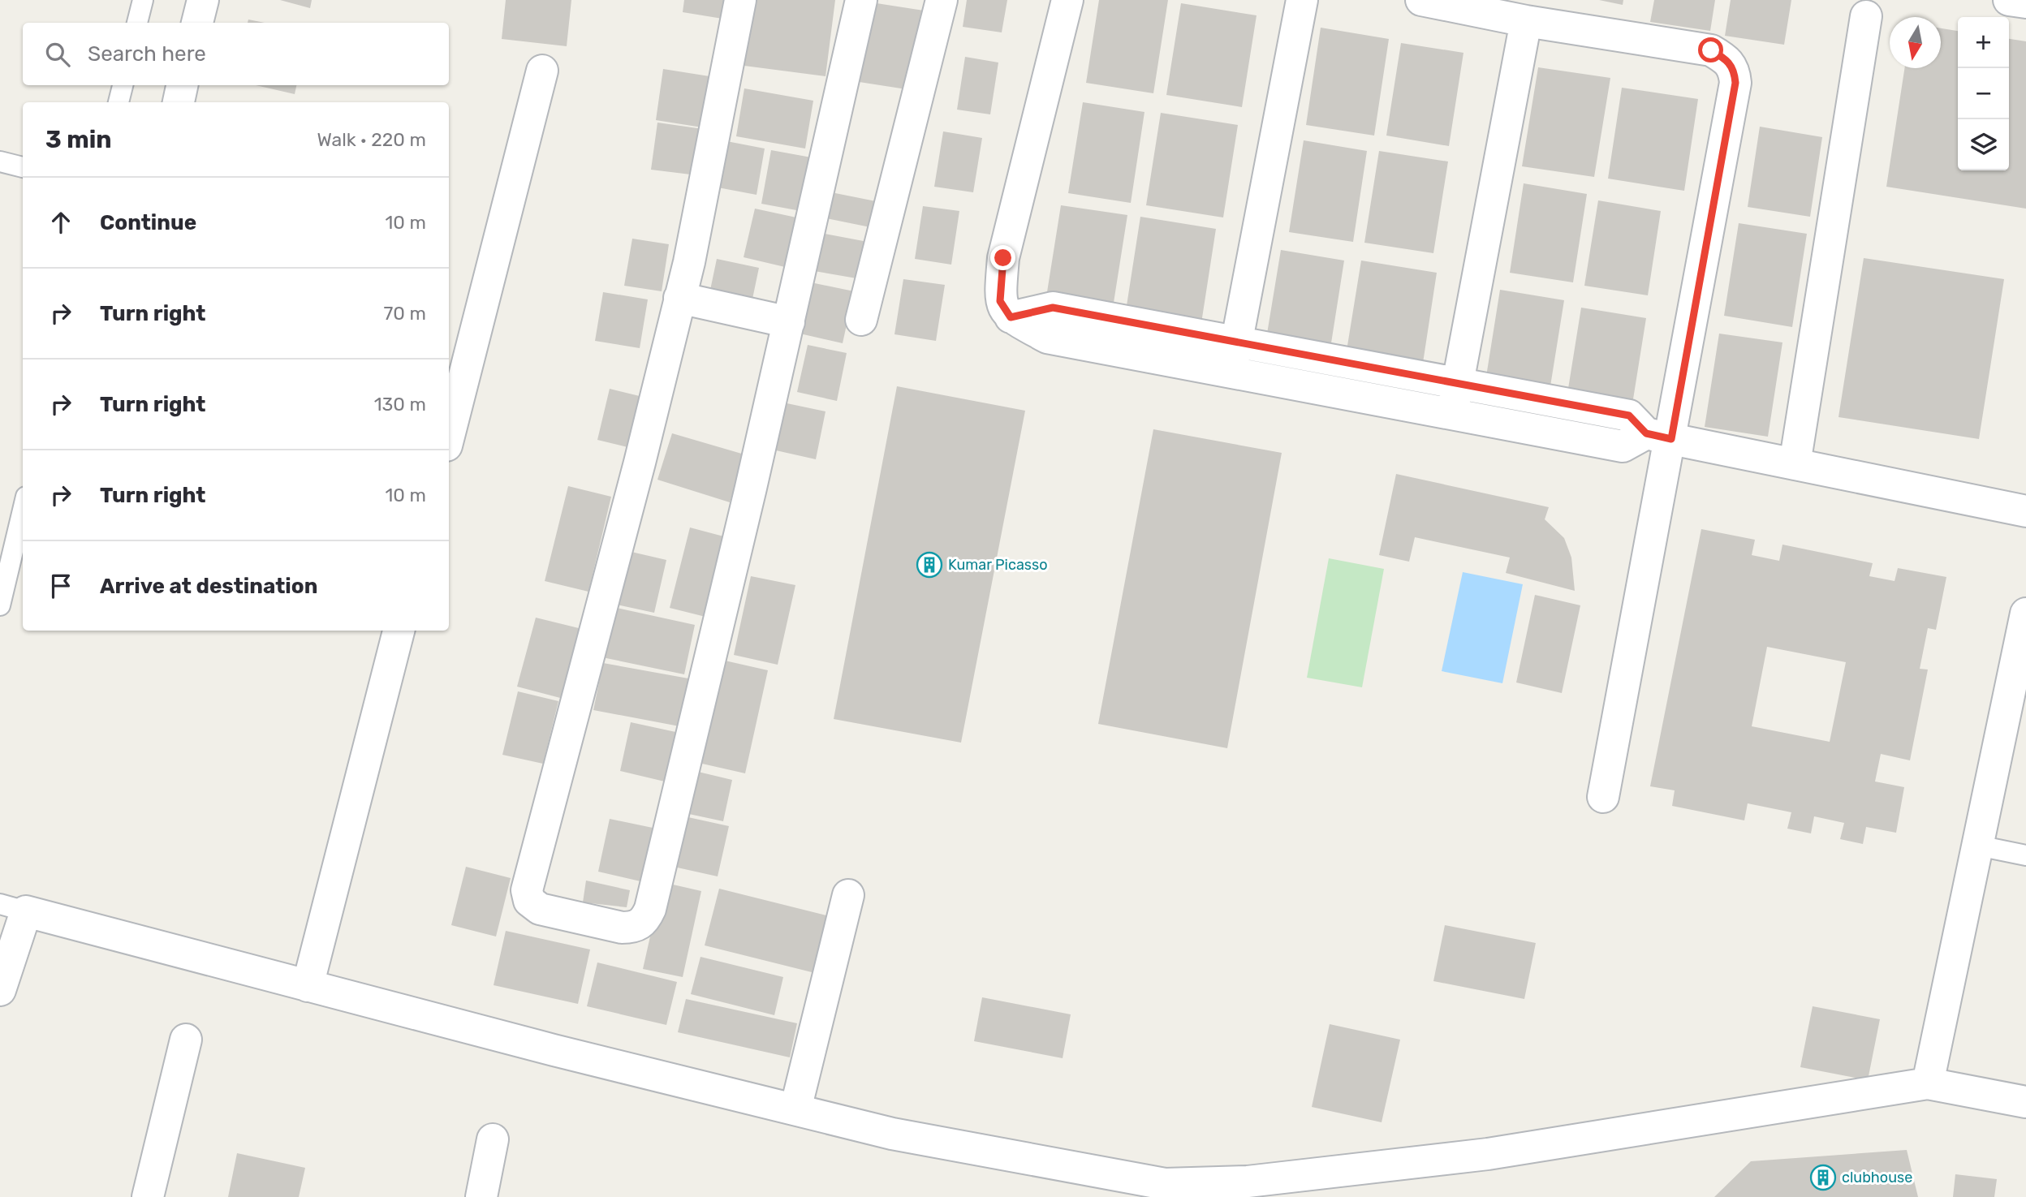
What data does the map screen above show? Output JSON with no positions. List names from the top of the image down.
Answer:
{
  "places": {
    "building": ["Kumar Picasso", "clubhouse"]
  },
  "north": "bottom",
  "page": {
    "map_buttons": ["+", "−"],
    "search": "Search here",
    "heading": ["3 min", "Walk · 220 m"],
    "list": [
      ["Continue", "10 m"],
      ["Turn right", "70 m"],
      ["Turn right", "130 m"],
      ["Turn right", "10 m"],
      "Arrive at destination"
    ]
  }
}
